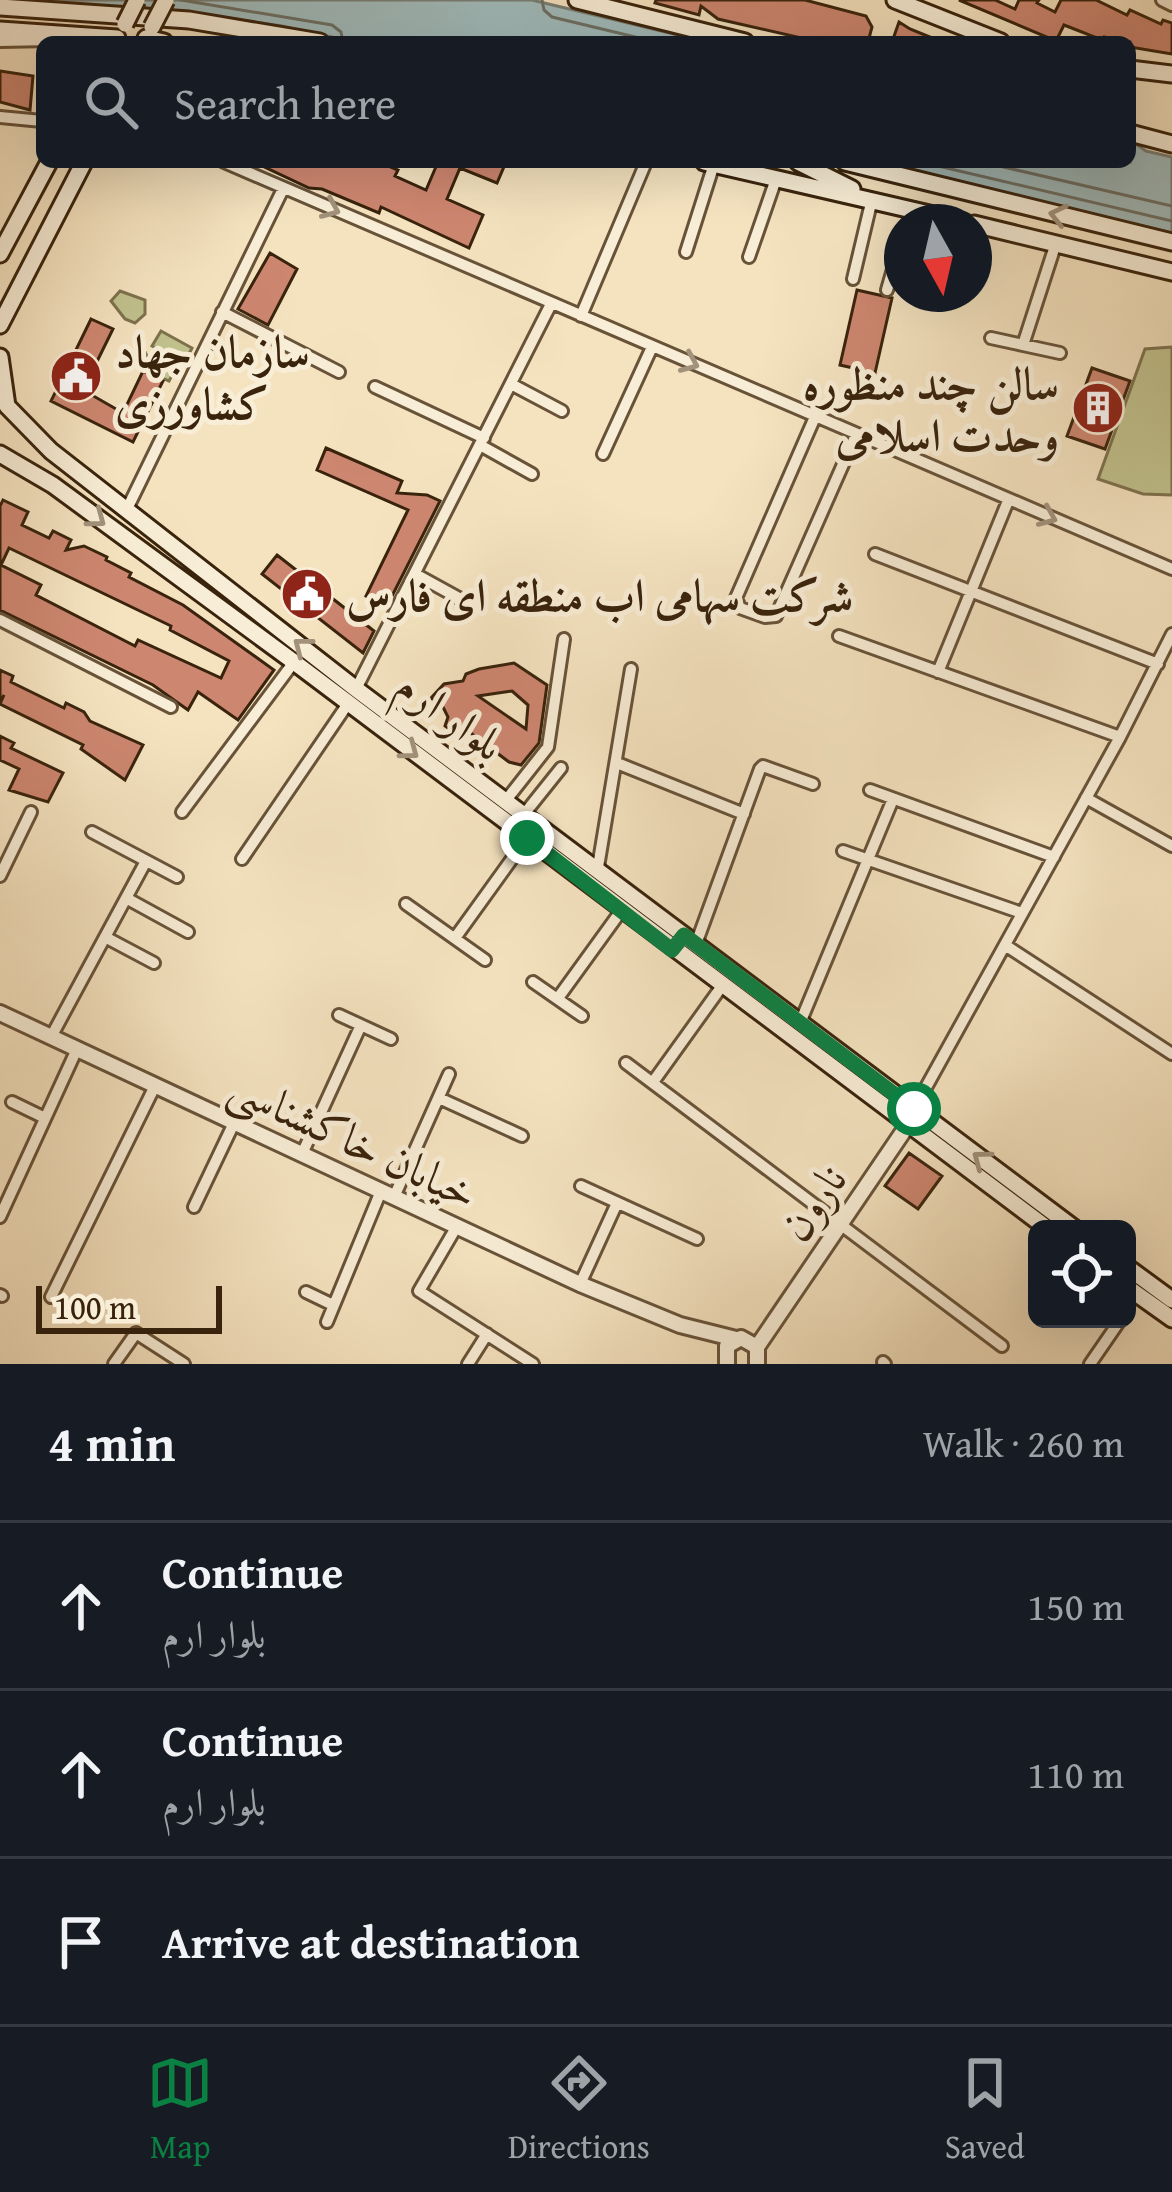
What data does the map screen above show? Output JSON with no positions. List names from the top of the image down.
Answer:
{
  "streets": {
    "main road": ["بلوار ارم"],
    "street": ["خیابان خاکشناسی", "نارون"]
  },
  "crossings": [
    ["بلوار ارم", "نارون"],
    ["خیابان خاکشناسی", "نارون"]
  ],
  "places": {
    "public building": ["سازمان جهاد کشاورزی", "شرکت سهامی اب منطقه ای فارس"],
    "building": ["سالن چند منظوره وحدت اسلامی"]
  },
  "scale_bar": "100 m",
  "north": "bottom",
  "page": {
    "search": "Search here",
    "scale": "100 m",
    "heading": ["4 min", "Walk · 260 m"],
    "list": [
      ["Continue", "بلوار ارم", "150 m"],
      ["Continue", "بلوار ارم", "110 m"],
      "Arrive at destination"
    ],
    "nav": ["Map", "Directions", "Saved"]
  }
}
